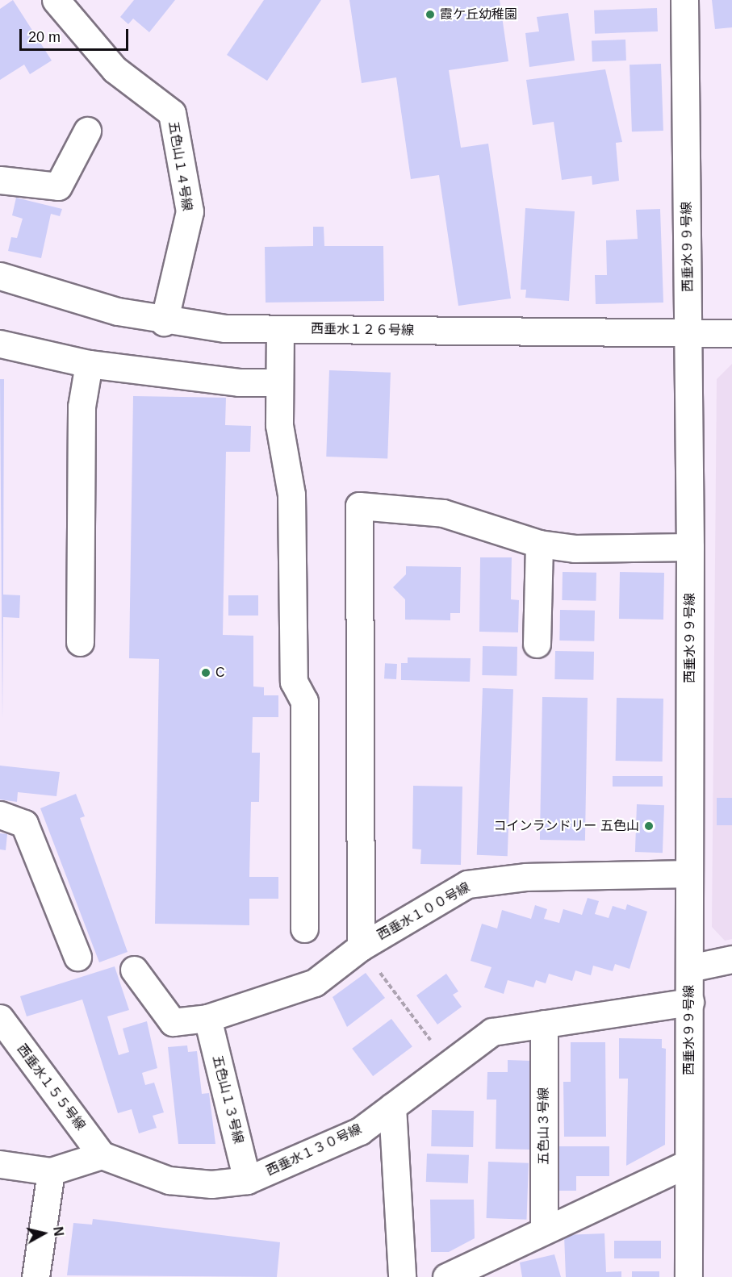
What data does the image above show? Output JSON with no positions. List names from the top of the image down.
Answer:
{
  "streets": {
    "street": [
      "五色山１４号線",
      "西垂水９９号線",
      "西垂水１２６号線",
      "西垂水１００号線",
      "西垂水１５５号線",
      "五色山１３号線",
      "五色山３号線",
      "西垂水１３０号線"
    ]
  },
  "crossings": [
    ["五色山１４号線", "西垂水１２６号線"],
    ["西垂水９９号線", "西垂水１２６号線"],
    ["西垂水９９号線", "西垂水１００号線"],
    ["西垂水９９号線", "西垂水１３０号線"],
    ["西垂水１００号線", "五色山１３号線"],
    ["西垂水１５５号線", "西垂水１３０号線"],
    ["五色山１３号線", "西垂水１３０号線"],
    ["五色山３号線", "西垂水１３０号線"]
  ],
  "places": ["霞ケ丘幼稚園", "C", "コインランドリー 五色山"],
  "scale_bar": "20 m",
  "north": "right"
}
